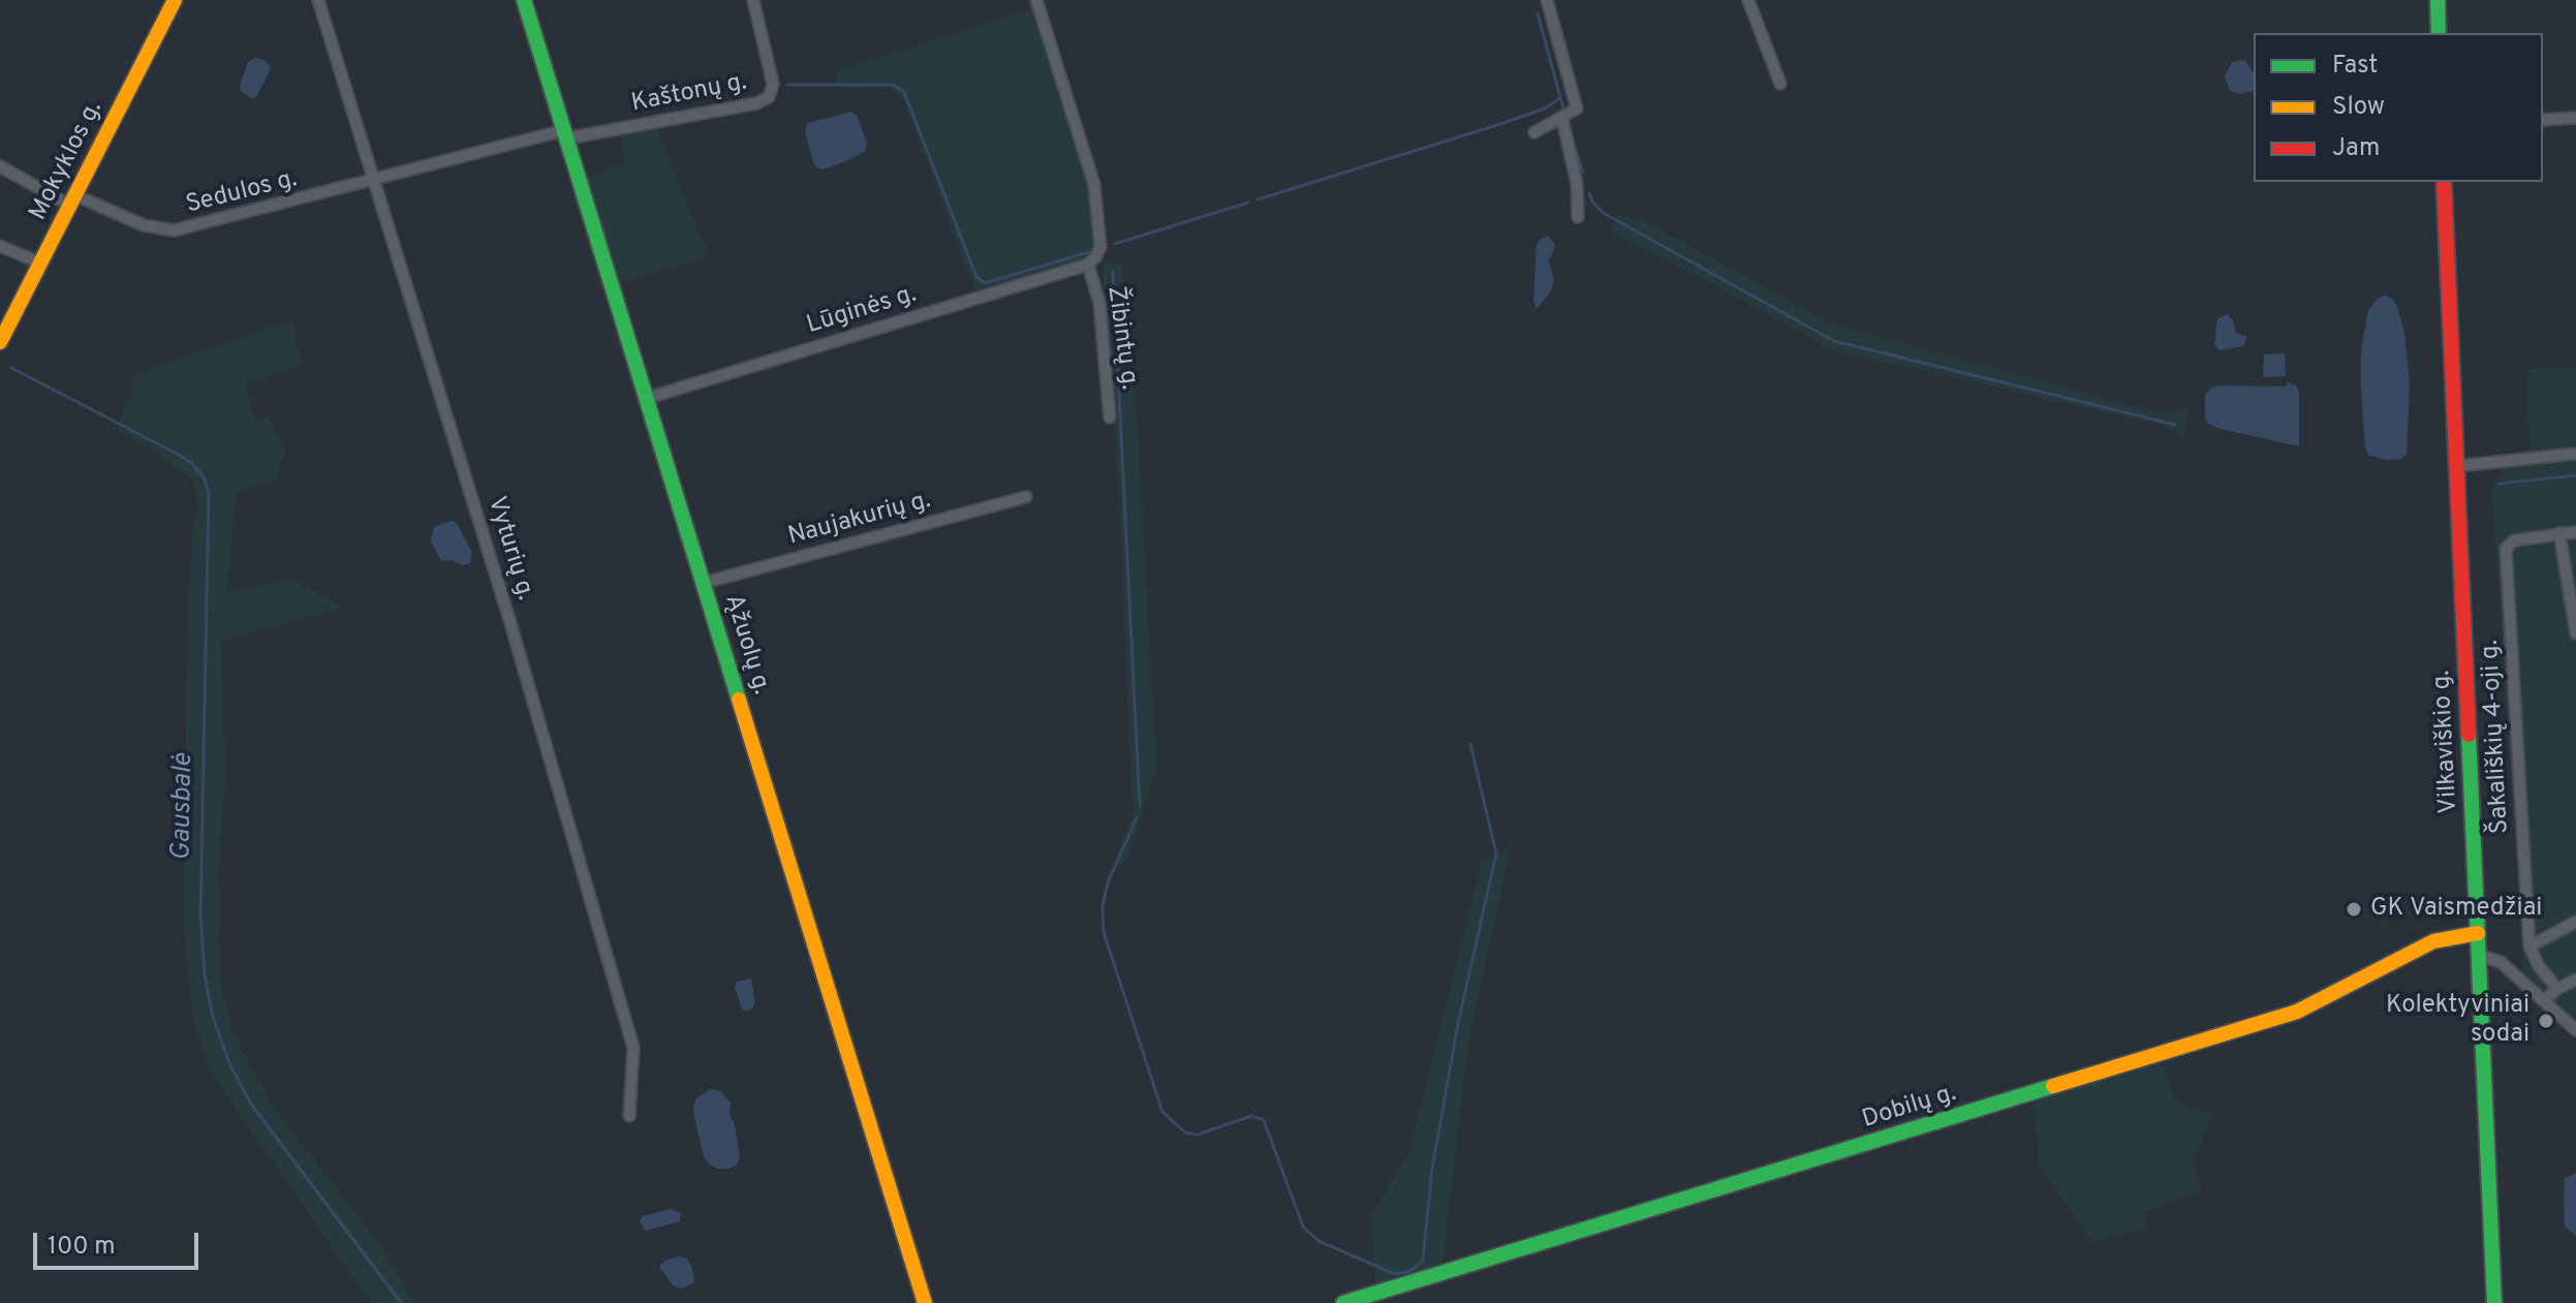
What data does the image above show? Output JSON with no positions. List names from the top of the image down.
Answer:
{
  "streets": {
    "main road": [
      "Mokyklos g.",
      "Ąžuolų g.",
      "Vilkaviškio g.",
      "Dobilų g."
    ],
    "street": [
      "Kaštonų g.",
      "Sedulos g.",
      "Lūginės g.",
      "Žibintų g.",
      "Naujakurių g.",
      "Vyturių g.",
      "Šakališkių 4-oji g."
    ]
  },
  "crossings": [
    ["Kaštonų g.", "Sedulos g."],
    ["Kaštonų g.", "Ąžuolų g."],
    ["Mokyklos g.", "Sedulos g."],
    ["Sedulos g.", "Vyturių g."],
    ["Sedulos g.", "Ąžuolų g."],
    ["Lūginės g.", "Žibintų g."],
    ["Lūginės g.", "Ąžuolų g."],
    ["Naujakurių g.", "Ąžuolų g."],
    ["Vilkaviškio g.", "Dobilų g."]
  ],
  "water": ["Gausbalė"],
  "places": ["GK Vaismedžiai", "Kolektyviniai sodai"],
  "legend": ["Fast", "Slow", "Jam"],
  "scale_bar": "100 m"
}
